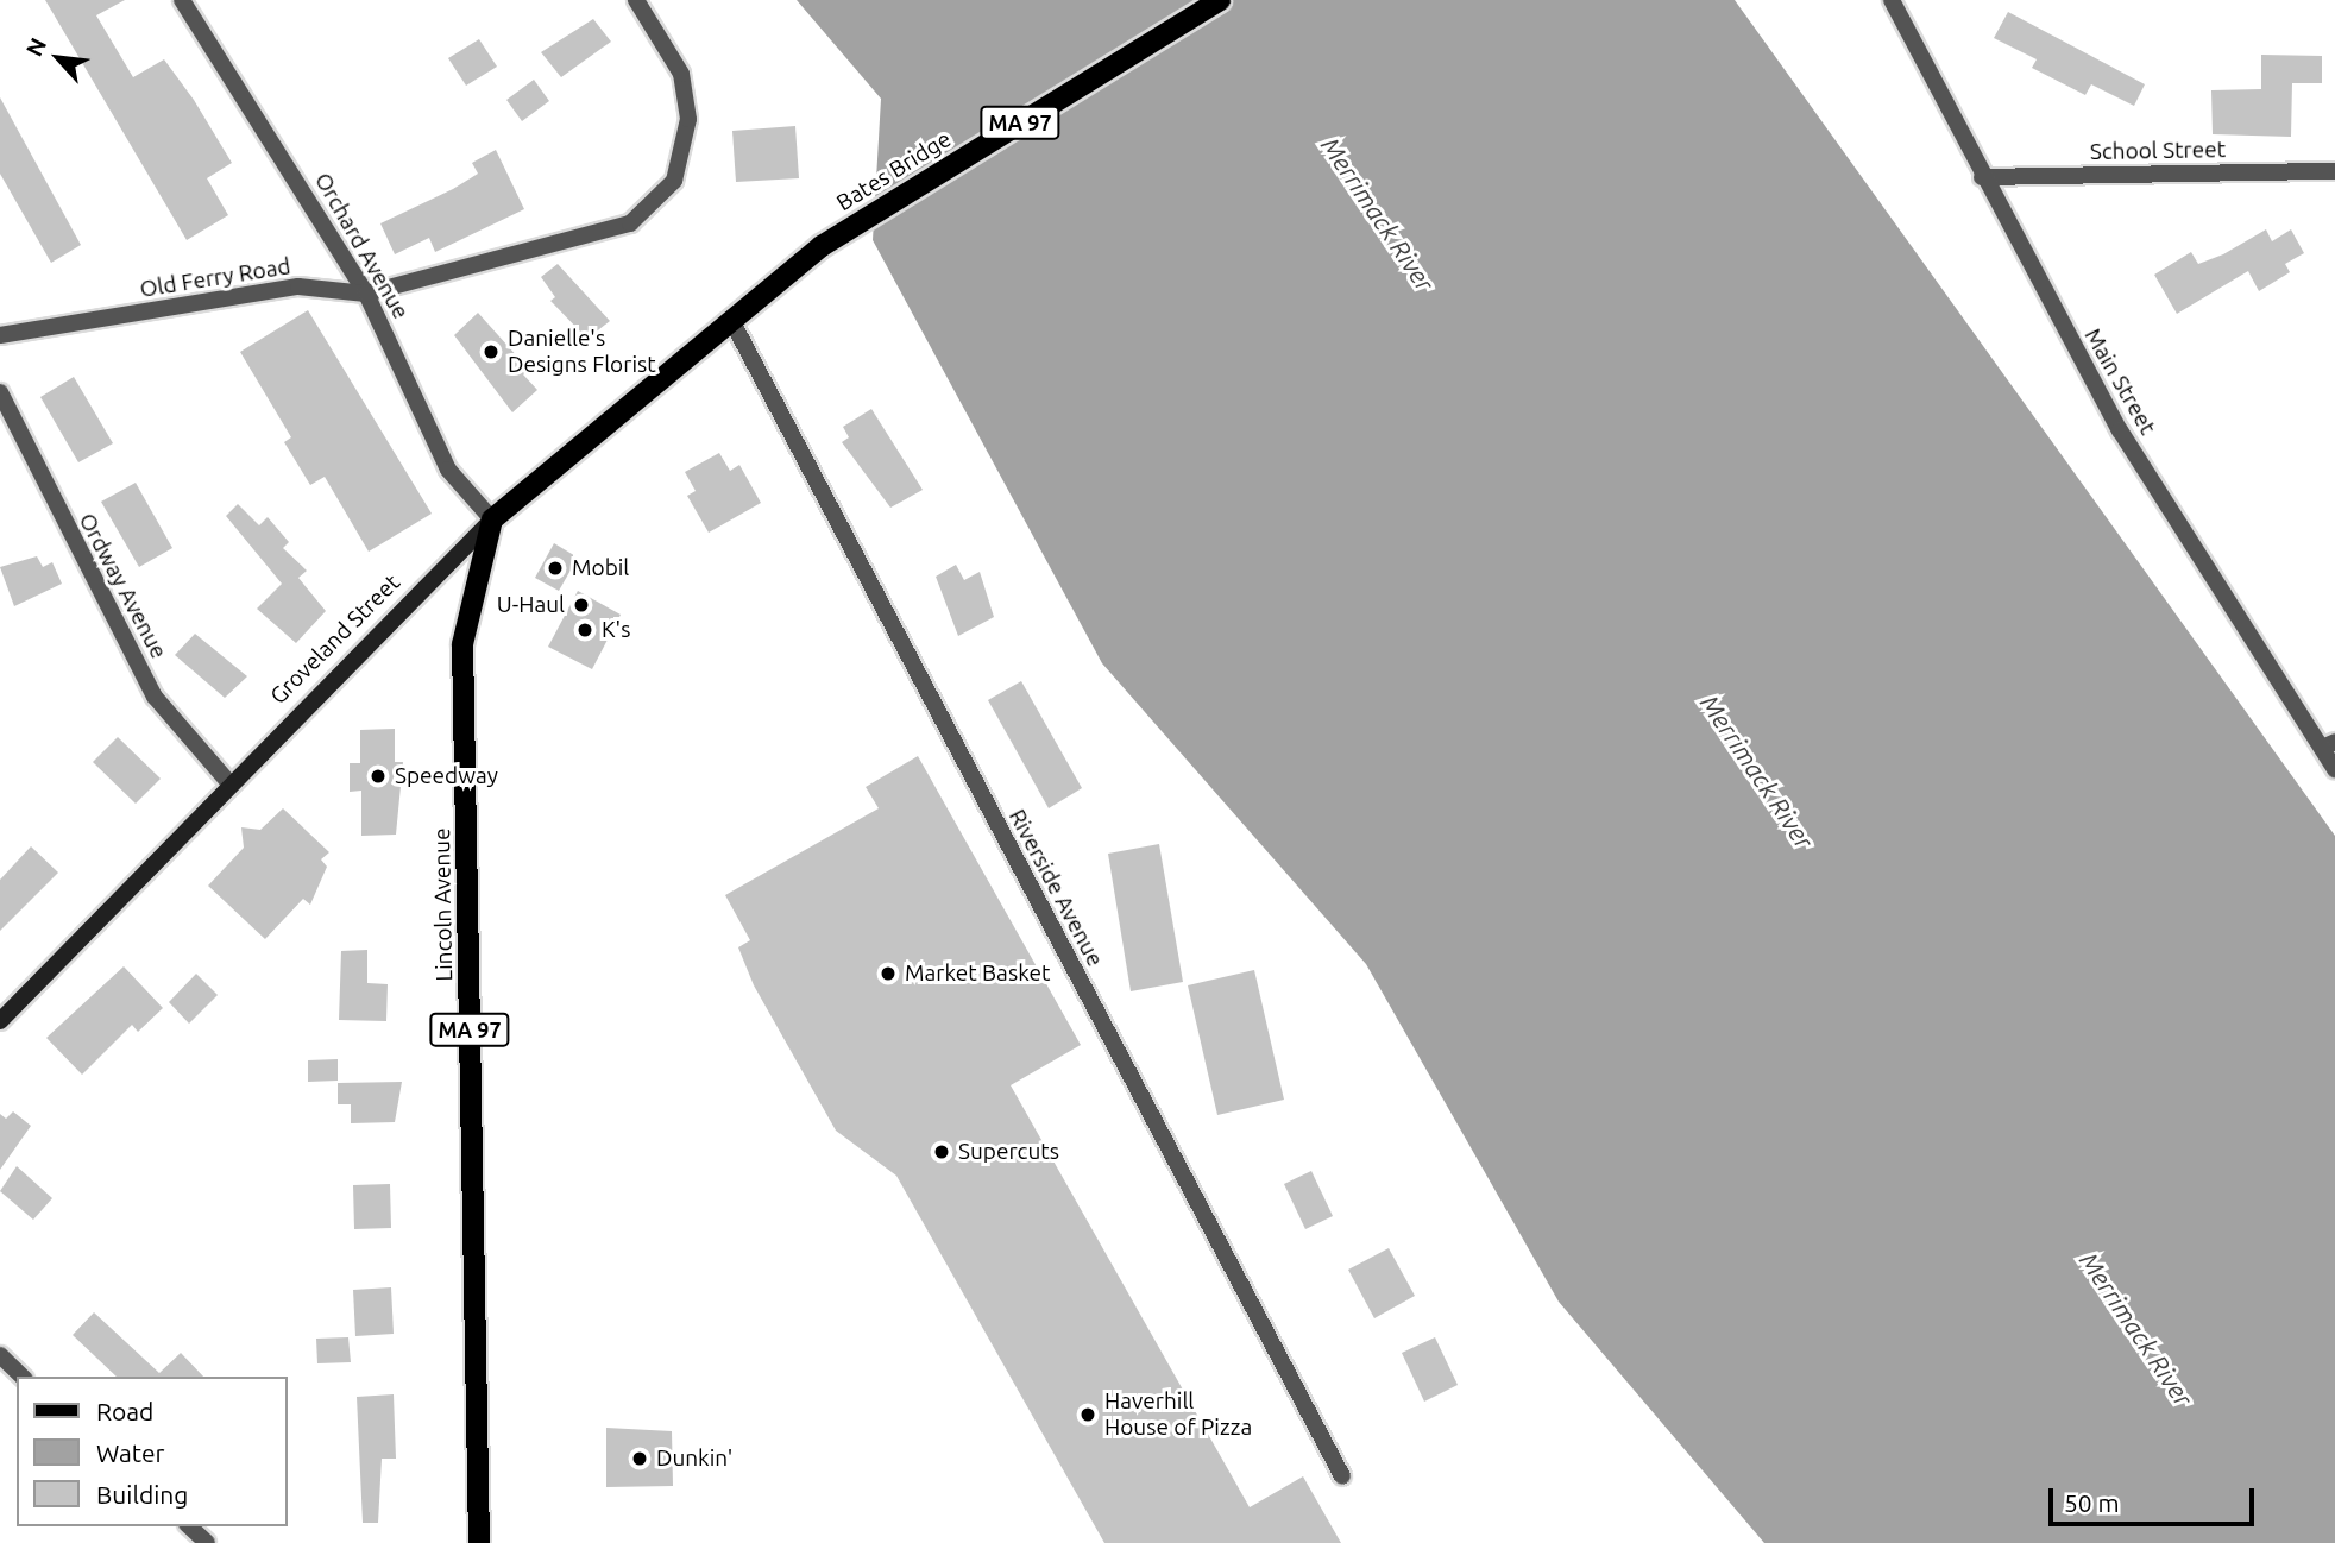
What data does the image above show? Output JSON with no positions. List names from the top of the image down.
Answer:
{
  "streets": {
    "main road": [
      "MA 97",
      "Bates Bridge",
      "Groveland Street",
      "Lincoln Avenue"
    ],
    "street": [
      "School Street",
      "Orchard Avenue",
      "Old Ferry Road",
      "Main Street",
      "Ordway Avenue",
      "Riverside Avenue"
    ]
  },
  "crossings": [
    ["School Street", "Main Street"],
    ["Bates Bridge", "Groveland Street"],
    ["Bates Bridge", "Riverside Avenue"],
    ["Orchard Avenue", "Old Ferry Road"],
    ["Orchard Avenue", "Groveland Street"],
    ["Orchard Avenue", "Lincoln Avenue"],
    ["Ordway Avenue", "Groveland Street"],
    ["Groveland Street", "Riverside Avenue"],
    ["Groveland Street", "Lincoln Avenue"]
  ],
  "water": ["Merrimack River"],
  "places": [
    "Danielle's Designs Florist",
    "Mobil",
    "U-Haul",
    "K's",
    "Speedway",
    "Market Basket",
    "Supercuts",
    "Haverhill House of Pizza",
    "Dunkin'"
  ],
  "legend": ["Road", "Water", "Building"],
  "scale_bar": "50 m",
  "north": "top left"
}
